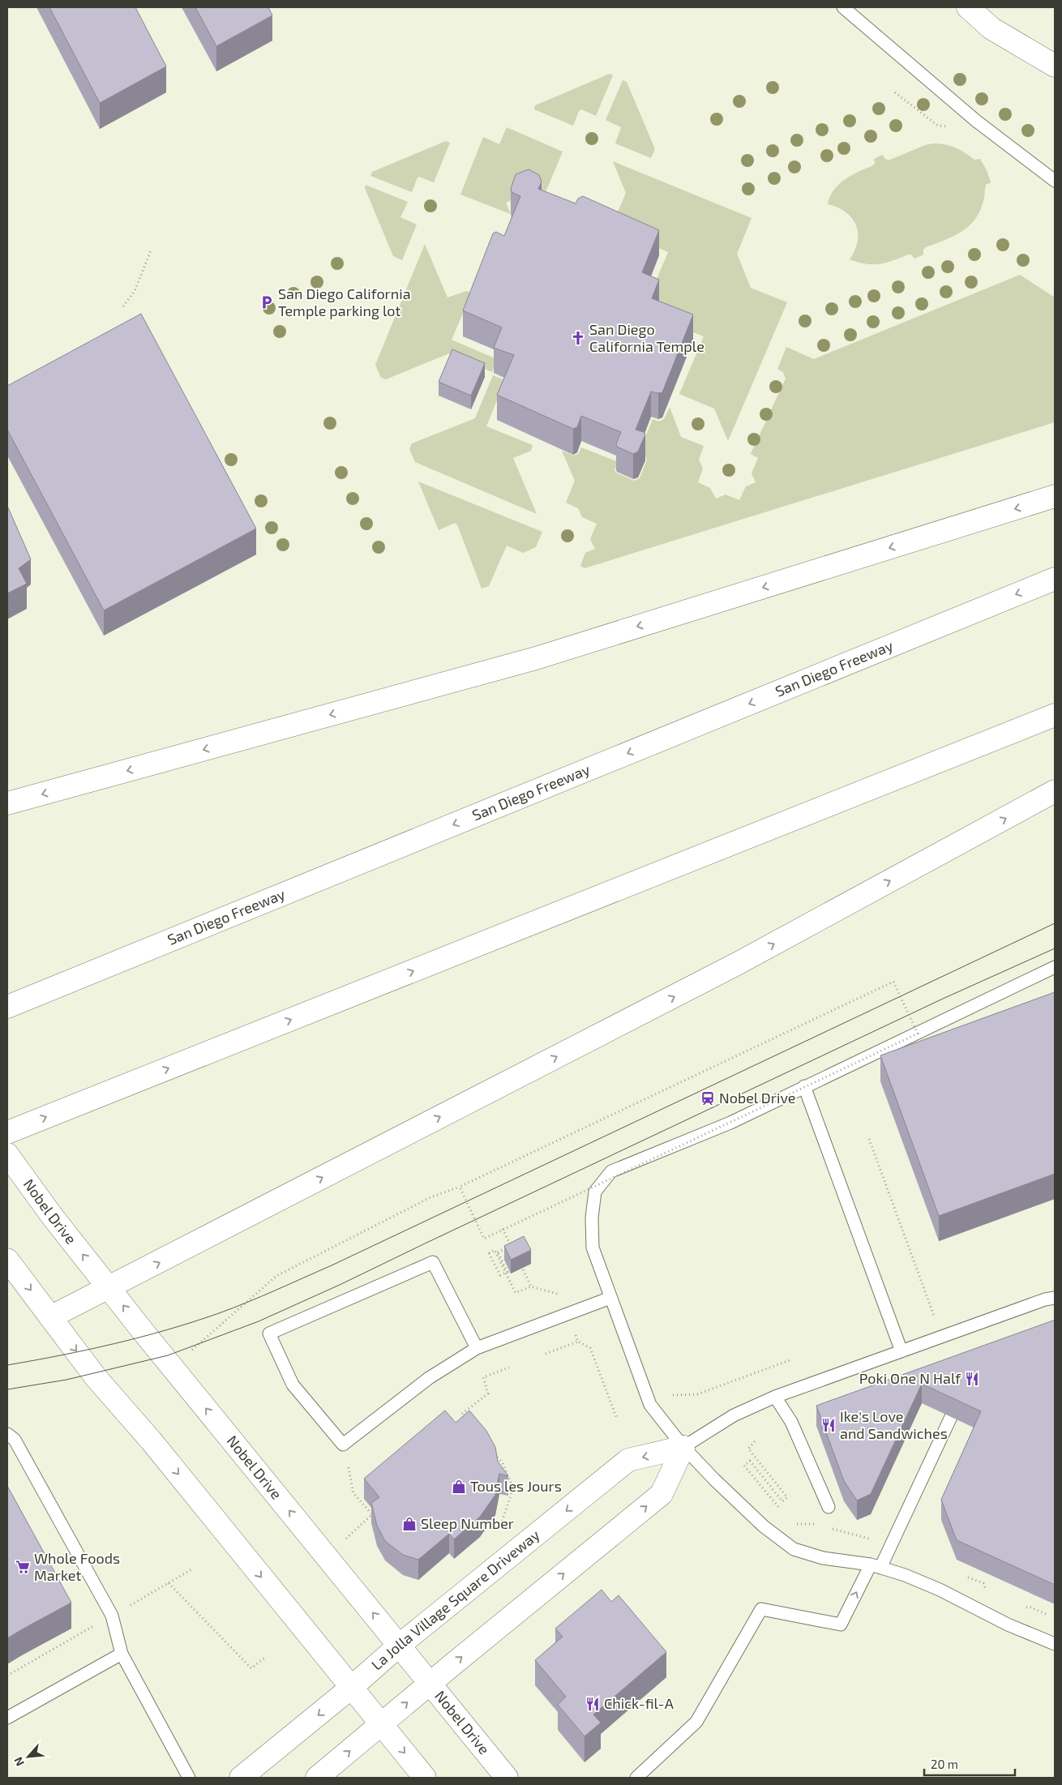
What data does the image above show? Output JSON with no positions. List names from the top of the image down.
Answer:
{
  "streets": {
    "main road": ["San Diego Freeway", "Nobel Drive", "La Jolla Village Square Driveway"]
  },
  "crossings": [
    ["Nobel Drive", "La Jolla Village Square Driveway"]
  ],
  "places": {
    "parking": ["San Diego California Temple parking lot"],
    "church": ["San Diego California Temple"],
    "station": ["Nobel Drive"],
    "restaurant": ["Poki One N Half", "Ike's Love and Sandwiches", "Chick-fil-A"],
    "shop": ["Tous les Jours", "Sleep Number"],
    "supermarket": ["Whole Foods Market"]
  },
  "scale_bar": "20 m",
  "north": "bottom left"
}
